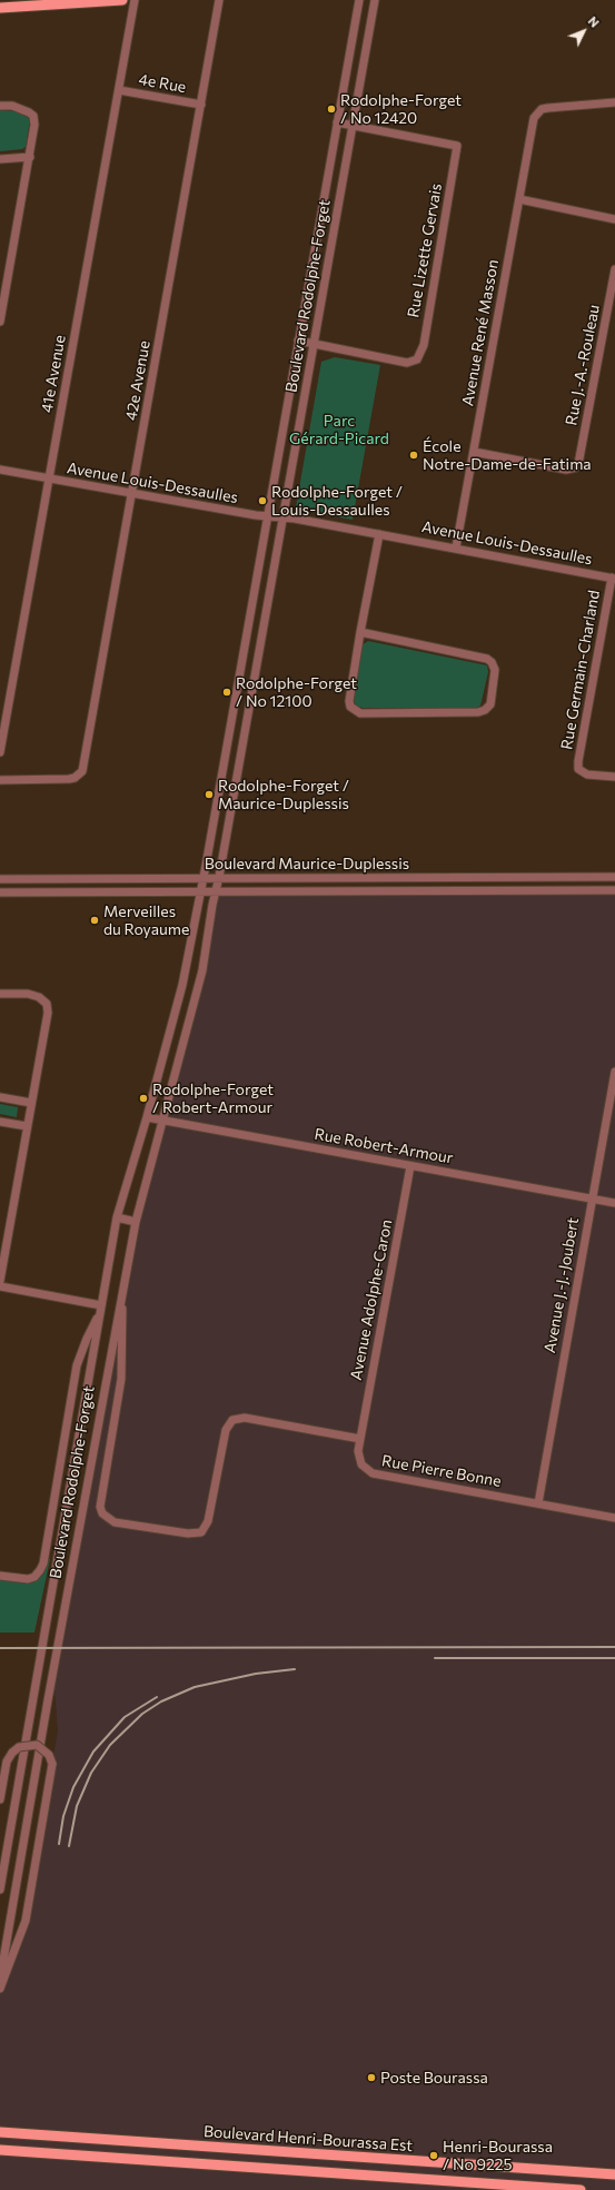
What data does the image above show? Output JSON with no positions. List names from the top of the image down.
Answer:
{
  "streets": {
    "main road": ["Boulevard Henri-Bourassa Est"],
    "street": [
      "4e Rue",
      "Rue Lizette Gervais",
      "Boulevard Rodolphe-Forget",
      "Avenue René Masson",
      "Rue J.-A.-Rouleau",
      "41e Avenue",
      "42e Avenue",
      "Avenue Louis-Dessaulles",
      "Rue Germain-Charland",
      "Boulevard Maurice-Duplessis",
      "Rue Robert-Armour",
      "Avenue J.-J.-Joubert",
      "Avenue Adolphe-Caron",
      "Rue Pierre Bonne"
    ]
  },
  "crossings": [
    ["4e Rue", "41e Avenue"],
    ["4e Rue", "42e Avenue"],
    ["Rue Lizette Gervais", "Boulevard Rodolphe-Forget"],
    ["Boulevard Rodolphe-Forget", "Avenue Louis-Dessaulles"],
    ["Boulevard Rodolphe-Forget", "Boulevard Maurice-Duplessis"],
    ["Boulevard Rodolphe-Forget", "Rue Robert-Armour"],
    ["Avenue René Masson", "Rue J.-A.-Rouleau"],
    ["Avenue René Masson", "Avenue Louis-Dessaulles"],
    ["41e Avenue", "Avenue Louis-Dessaulles"],
    ["42e Avenue", "Avenue Louis-Dessaulles"],
    ["Avenue Louis-Dessaulles", "Rue Germain-Charland"],
    ["Rue Robert-Armour", "Avenue J.-J.-Joubert"],
    ["Rue Robert-Armour", "Avenue Adolphe-Caron"],
    ["Avenue J.-J.-Joubert", "Rue Pierre Bonne"],
    ["Avenue Adolphe-Caron", "Rue Pierre Bonne"]
  ],
  "parks": ["Parc Gérard-Picard"],
  "places": [
    "Rodolphe-Forget / No 12420",
    "École Notre-Dame-de-Fatima",
    "Rodolphe-Forget / Louis-Dessaulles",
    "Rodolphe-Forget / No 12100",
    "Rodolphe-Forget / Maurice-Duplessis",
    "Merveilles du Royaume",
    "Rodolphe-Forget / Robert-Armour",
    "Poste Bourassa",
    "Henri-Bourassa / No 9225"
  ],
  "north": "top right"
}
